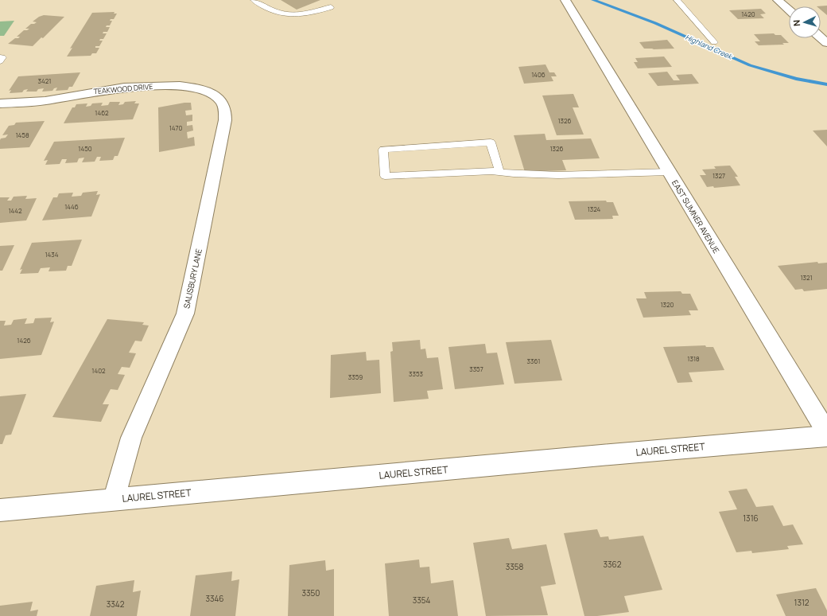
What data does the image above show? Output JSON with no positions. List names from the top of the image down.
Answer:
{
  "streets": {
    "street": [
      "TEAKWOOD DRIVE",
      "EAST SUMNER AVENUE",
      "SALISBURY LANE",
      "LAUREL STREET"
    ]
  },
  "crossings": [
    ["TEAKWOOD DRIVE", "SALISBURY LANE"],
    ["SALISBURY LANE", "LAUREL STREET"]
  ],
  "water": ["Highland Creek"],
  "house_numbers": [
    "1420",
    "1406",
    "3421",
    "1462",
    "1326",
    "1470",
    "1458",
    "1450",
    "1326",
    "1327",
    "1446",
    "1324",
    "1442",
    "1434",
    "1321",
    "1320",
    "1426",
    "1318",
    "3361",
    "3357",
    "1402",
    "3353",
    "3359",
    "1316",
    "3362",
    "3358",
    "3350",
    "3346",
    "3354",
    "1312",
    "3342"
  ],
  "north": "left"
}
